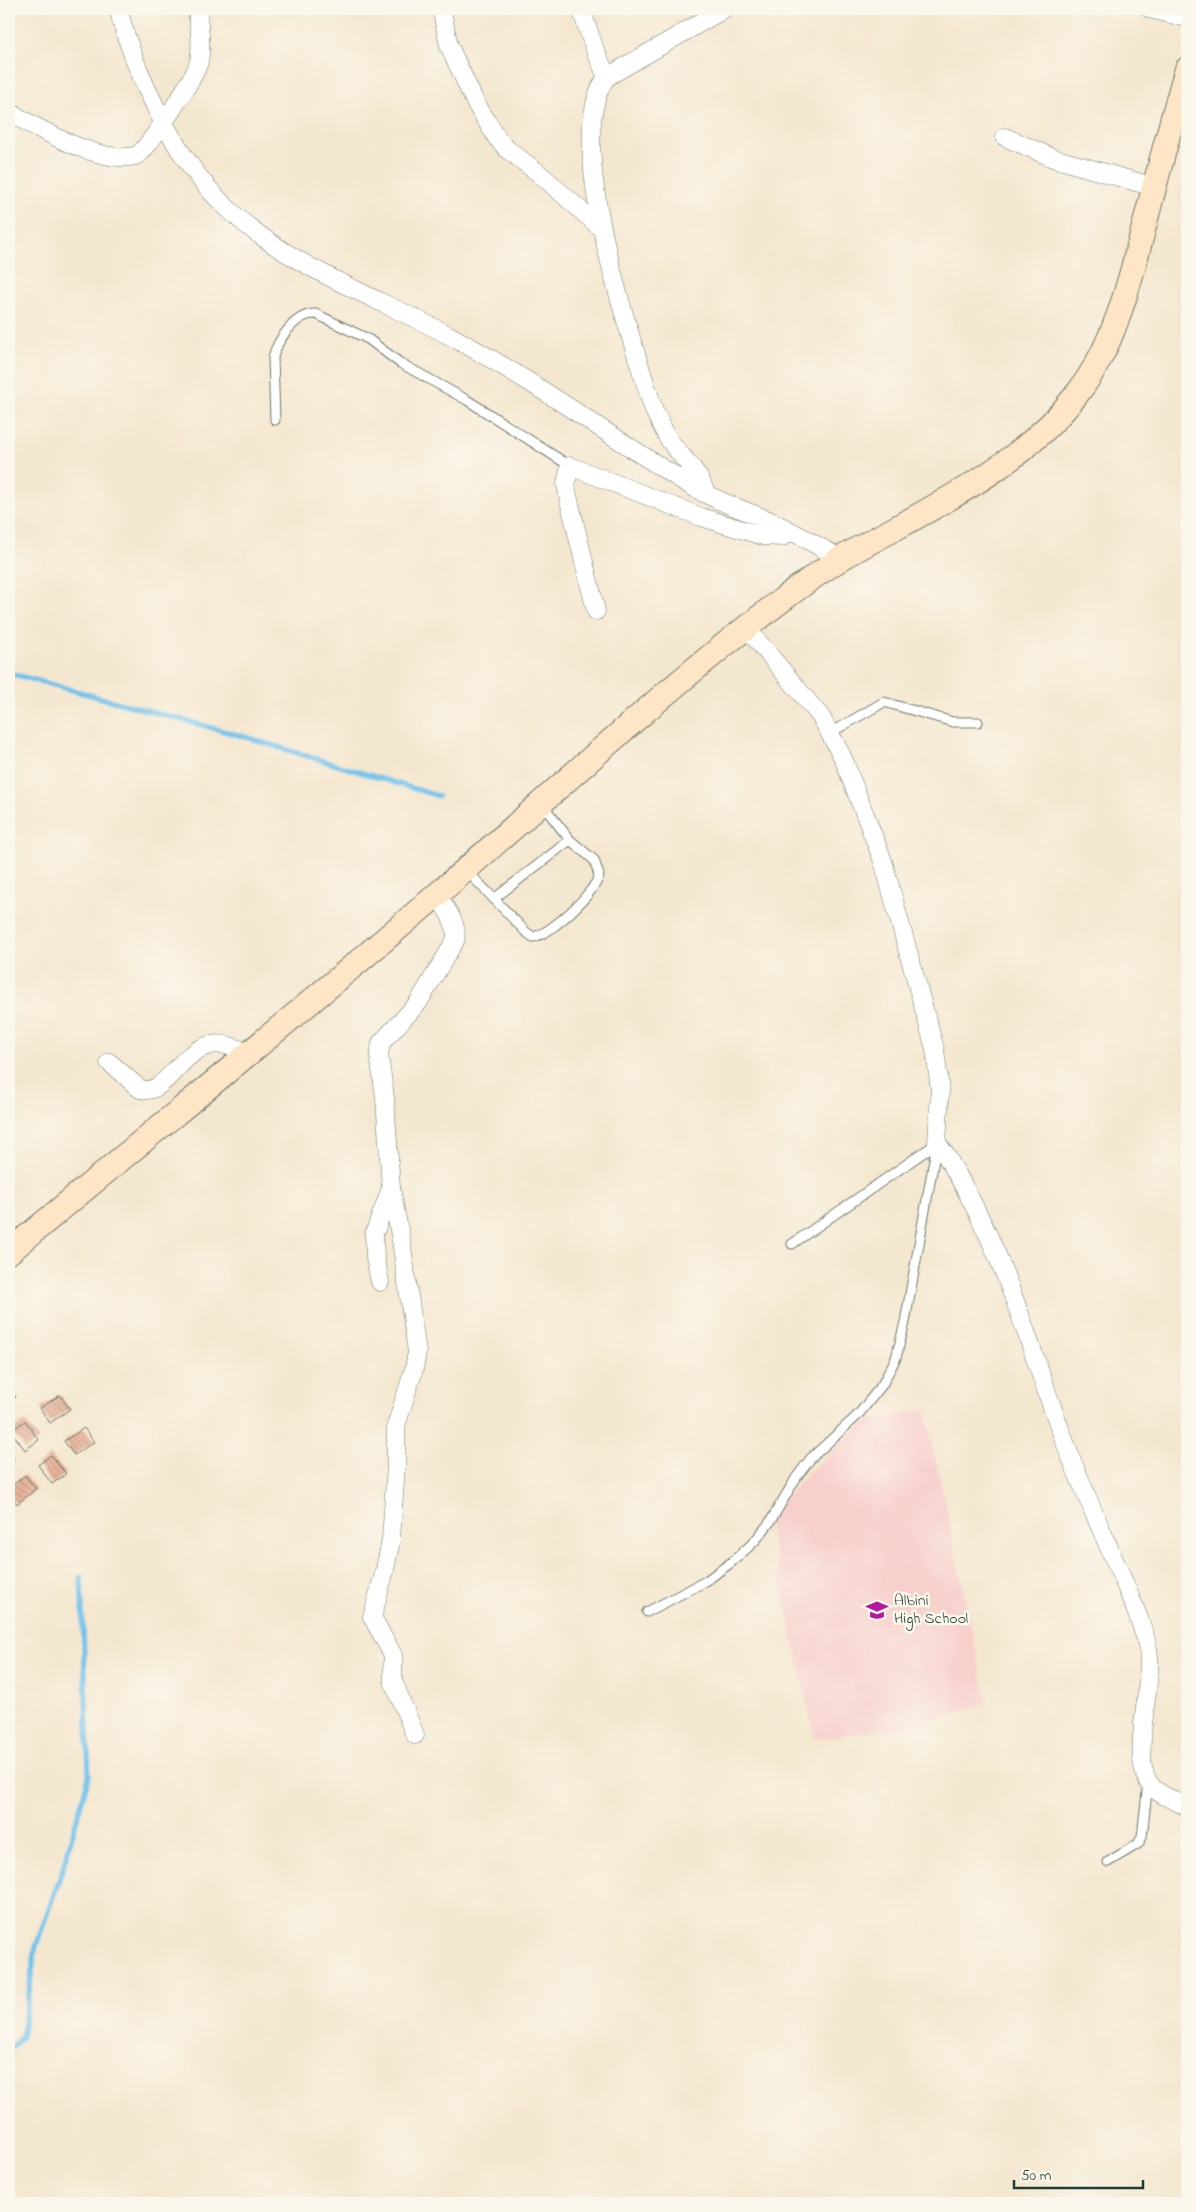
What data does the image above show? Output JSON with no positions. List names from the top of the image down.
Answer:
{
  "places": {
    "school or university": ["Albini High School"]
  },
  "scale_bar": "50 m"
}
